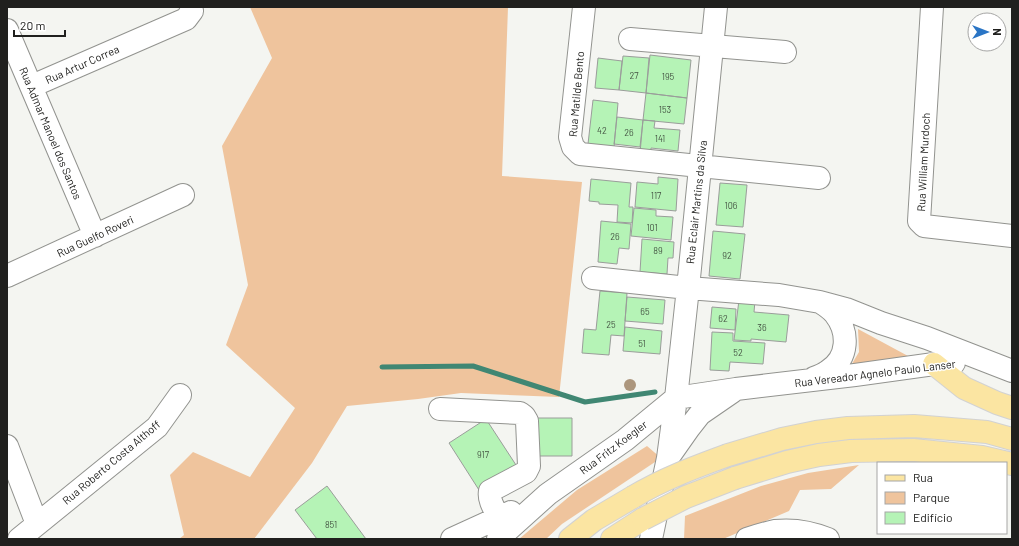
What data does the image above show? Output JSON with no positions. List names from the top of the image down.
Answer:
{
  "streets": {
    "street": [
      "Rua Artur Correa",
      "Rua Matilde Bento",
      "Rua Admar Manoel dos Santos",
      "Rua William Murdoch",
      "Rua Eclair Martins da Silva",
      "Rua Guelfo Roveri",
      "Rua Vereador Agnelo Paulo Lanser",
      "Rua Fritz Koegler",
      "Rua Roberto Costa Althoff"
    ]
  },
  "crossings": [
    ["Rua Artur Correa", "Rua Admar Manoel dos Santos"],
    ["Rua Matilde Bento", "Rua Eclair Martins da Silva"],
    ["Rua Admar Manoel dos Santos", "Rua Guelfo Roveri"],
    ["Rua Eclair Martins da Silva", "Rua Vereador Agnelo Paulo Lanser"],
    ["Rua Eclair Martins da Silva", "Rua Fritz Koegler"],
    ["Rua Vereador Agnelo Paulo Lanser", "Rua Fritz Koegler"]
  ],
  "house_numbers": [
    "27",
    "195",
    "153",
    "42",
    "26",
    "141",
    "117",
    "106",
    "101",
    "26",
    "89",
    "92",
    "65",
    "62",
    "25",
    "36",
    "51",
    "52",
    "917",
    "851"
  ],
  "legend": ["Rua", "Parque", "Edifício"],
  "scale_bar": "20 m",
  "north": "right"
}
